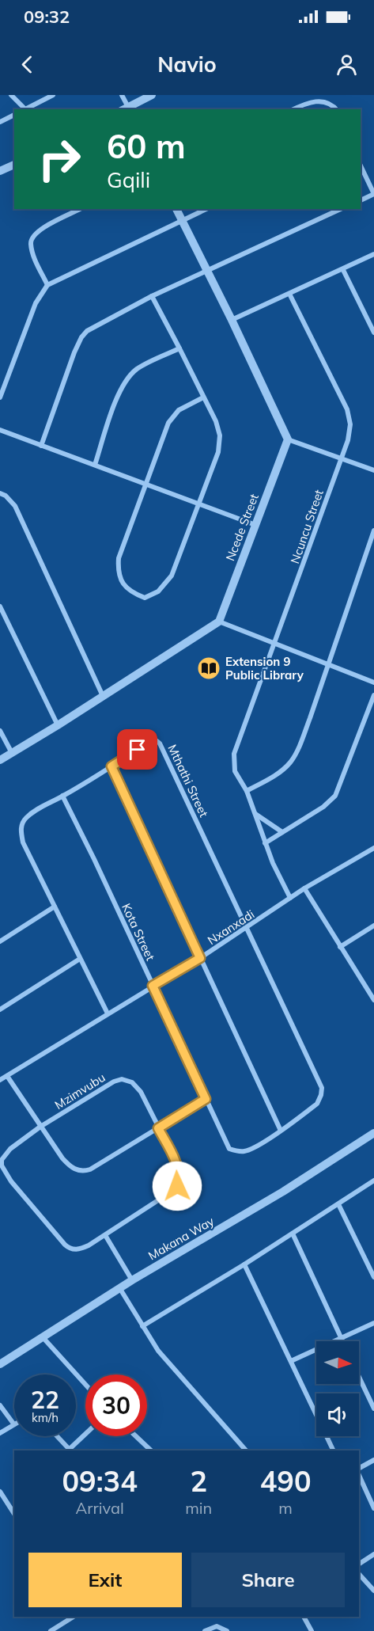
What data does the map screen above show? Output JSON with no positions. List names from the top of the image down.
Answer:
{
  "streets": {
    "street": [
      "Ncuncu Street",
      "Ncede Street",
      "Mthathi Street",
      "Nxanxadi",
      "Kota Street",
      "Mzimvubu",
      "Makana Way"
    ]
  },
  "crossings": [
    ["Mthathi Street", "Nxanxadi"],
    ["Mthathi Street", "Kota Street"],
    ["Nxanxadi", "Kota Street"]
  ],
  "places": {
    "library": ["Extension 9 Public Library"]
  },
  "north": "right",
  "page": {
    "status": "09:32",
    "header": "Navio",
    "turn": ["60 m", "Gqili"],
    "speed": "22 km/h",
    "limit": "30",
    "eta": [
      "09:34",
      "Arrival",
      "2",
      "min",
      "490",
      "m"
    ],
    "buttons": ["Exit", "Share"]
  }
}
